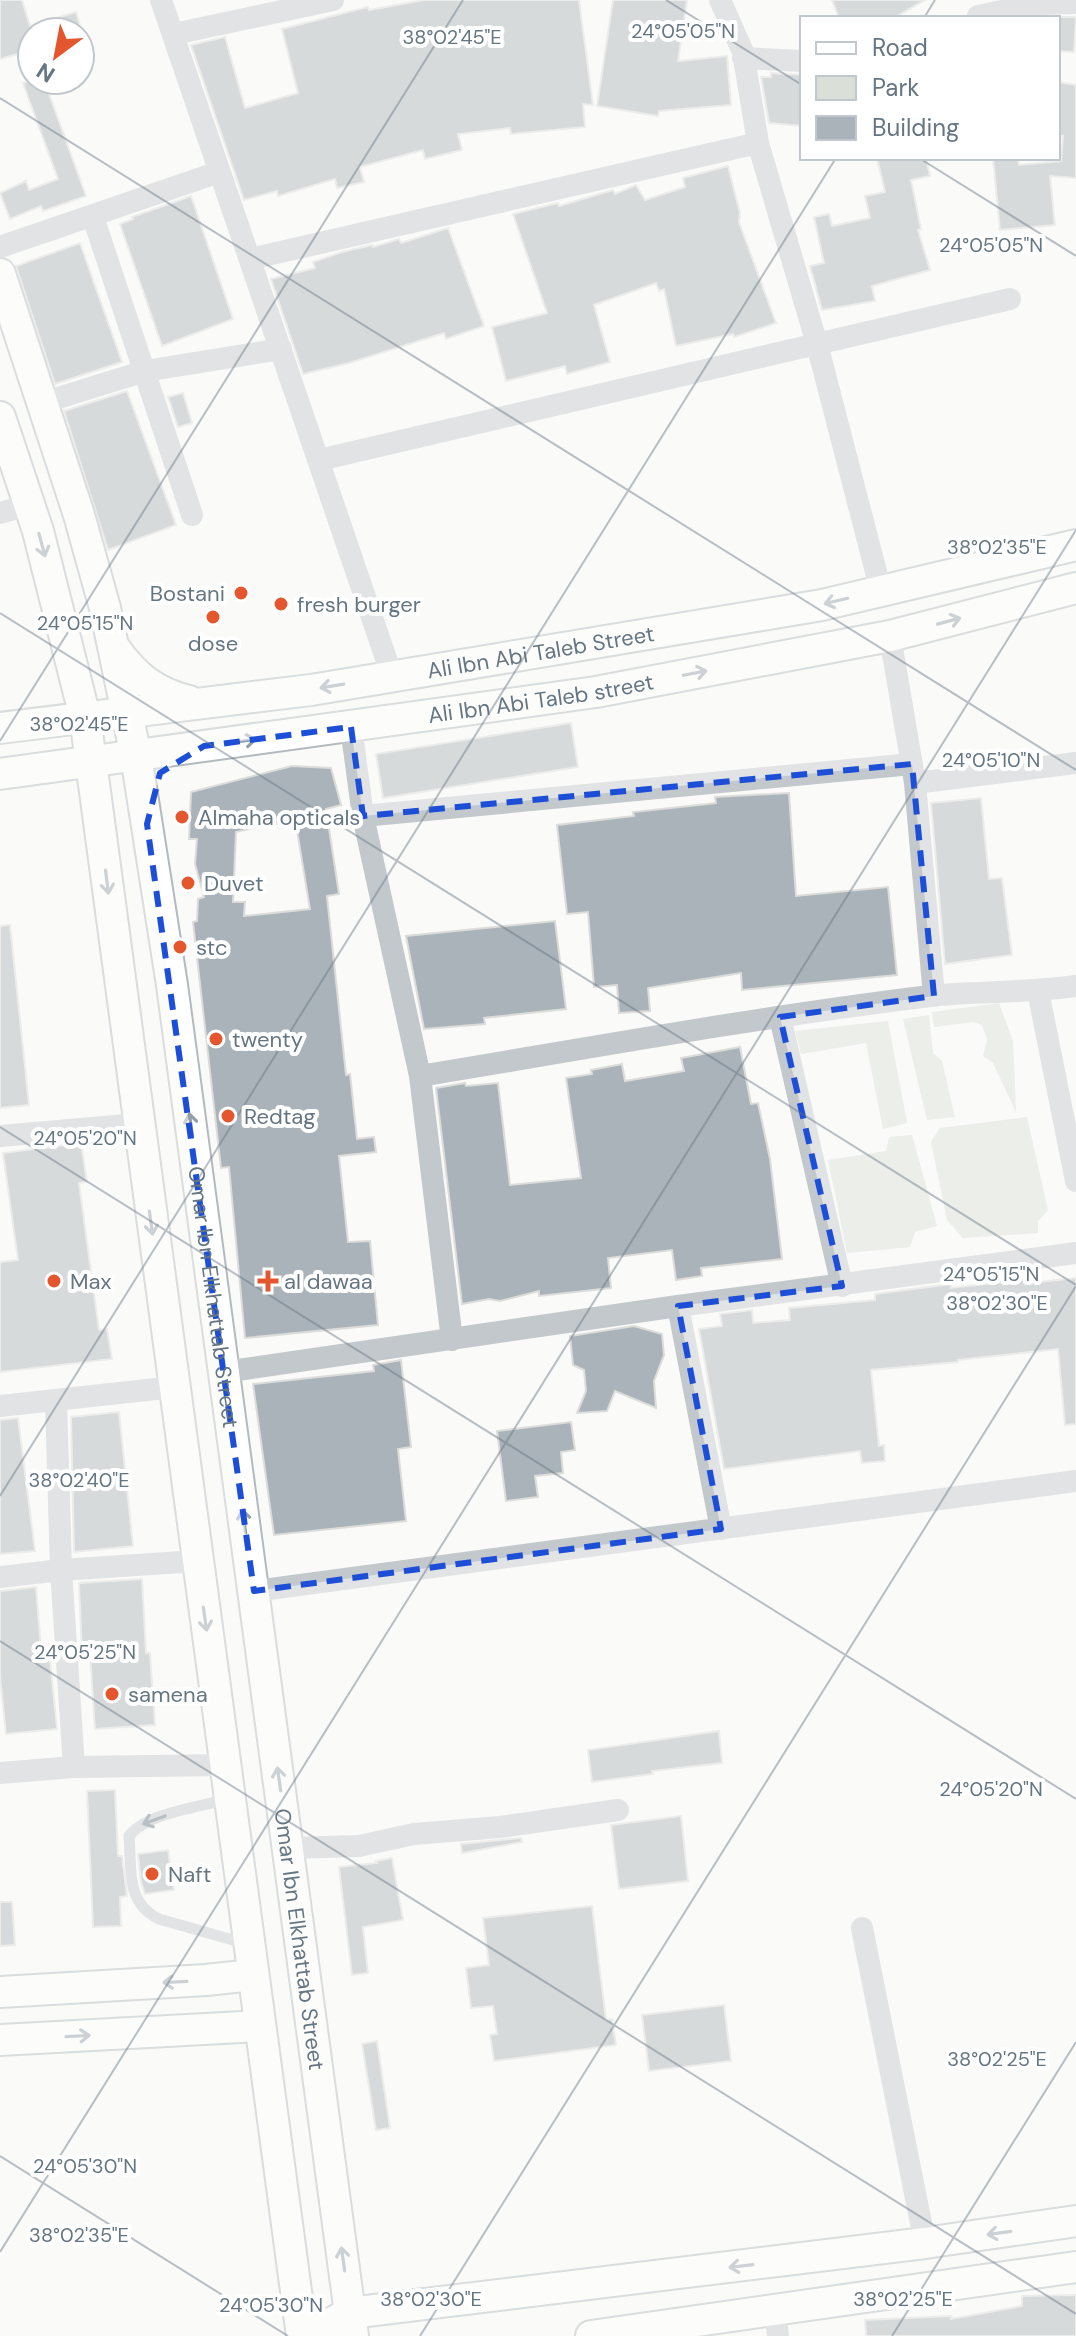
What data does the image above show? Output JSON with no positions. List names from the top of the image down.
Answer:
{
  "streets": {
    "street": ["Ali Ibn Abi Taleb Street", "Ali Ibn Abi Taleb street", "Omar Ibn Elkhattab Street"]
  },
  "crossings": [
    ["Ali Ibn Abi Taleb Street", "Omar Ibn Elkhattab Street"],
    ["Ali Ibn Abi Taleb street", "Omar Ibn Elkhattab Street"]
  ],
  "places": {
    "other": [
      "Bostani",
      "fresh burger",
      "dose",
      "Almaha opticals",
      "Duvet",
      "stc",
      "twenty",
      "Redtag",
      "Max",
      "samena",
      "Naft"
    ],
    "health": ["al dawaa"]
  },
  "legend": ["Road", "Park", "Building"],
  "north": "bottom left",
  "coordinates": [
    "24°05'05\"N",
    "38°02'45\"E",
    "38°02'35\"E",
    "24°05'15\"N",
    "24°05'10\"N",
    "24°05'20\"N",
    "38°02'30\"E",
    "38°02'40\"E",
    "24°05'25\"N",
    "38°02'25\"E",
    "24°05'30\"N"
  ]
}
